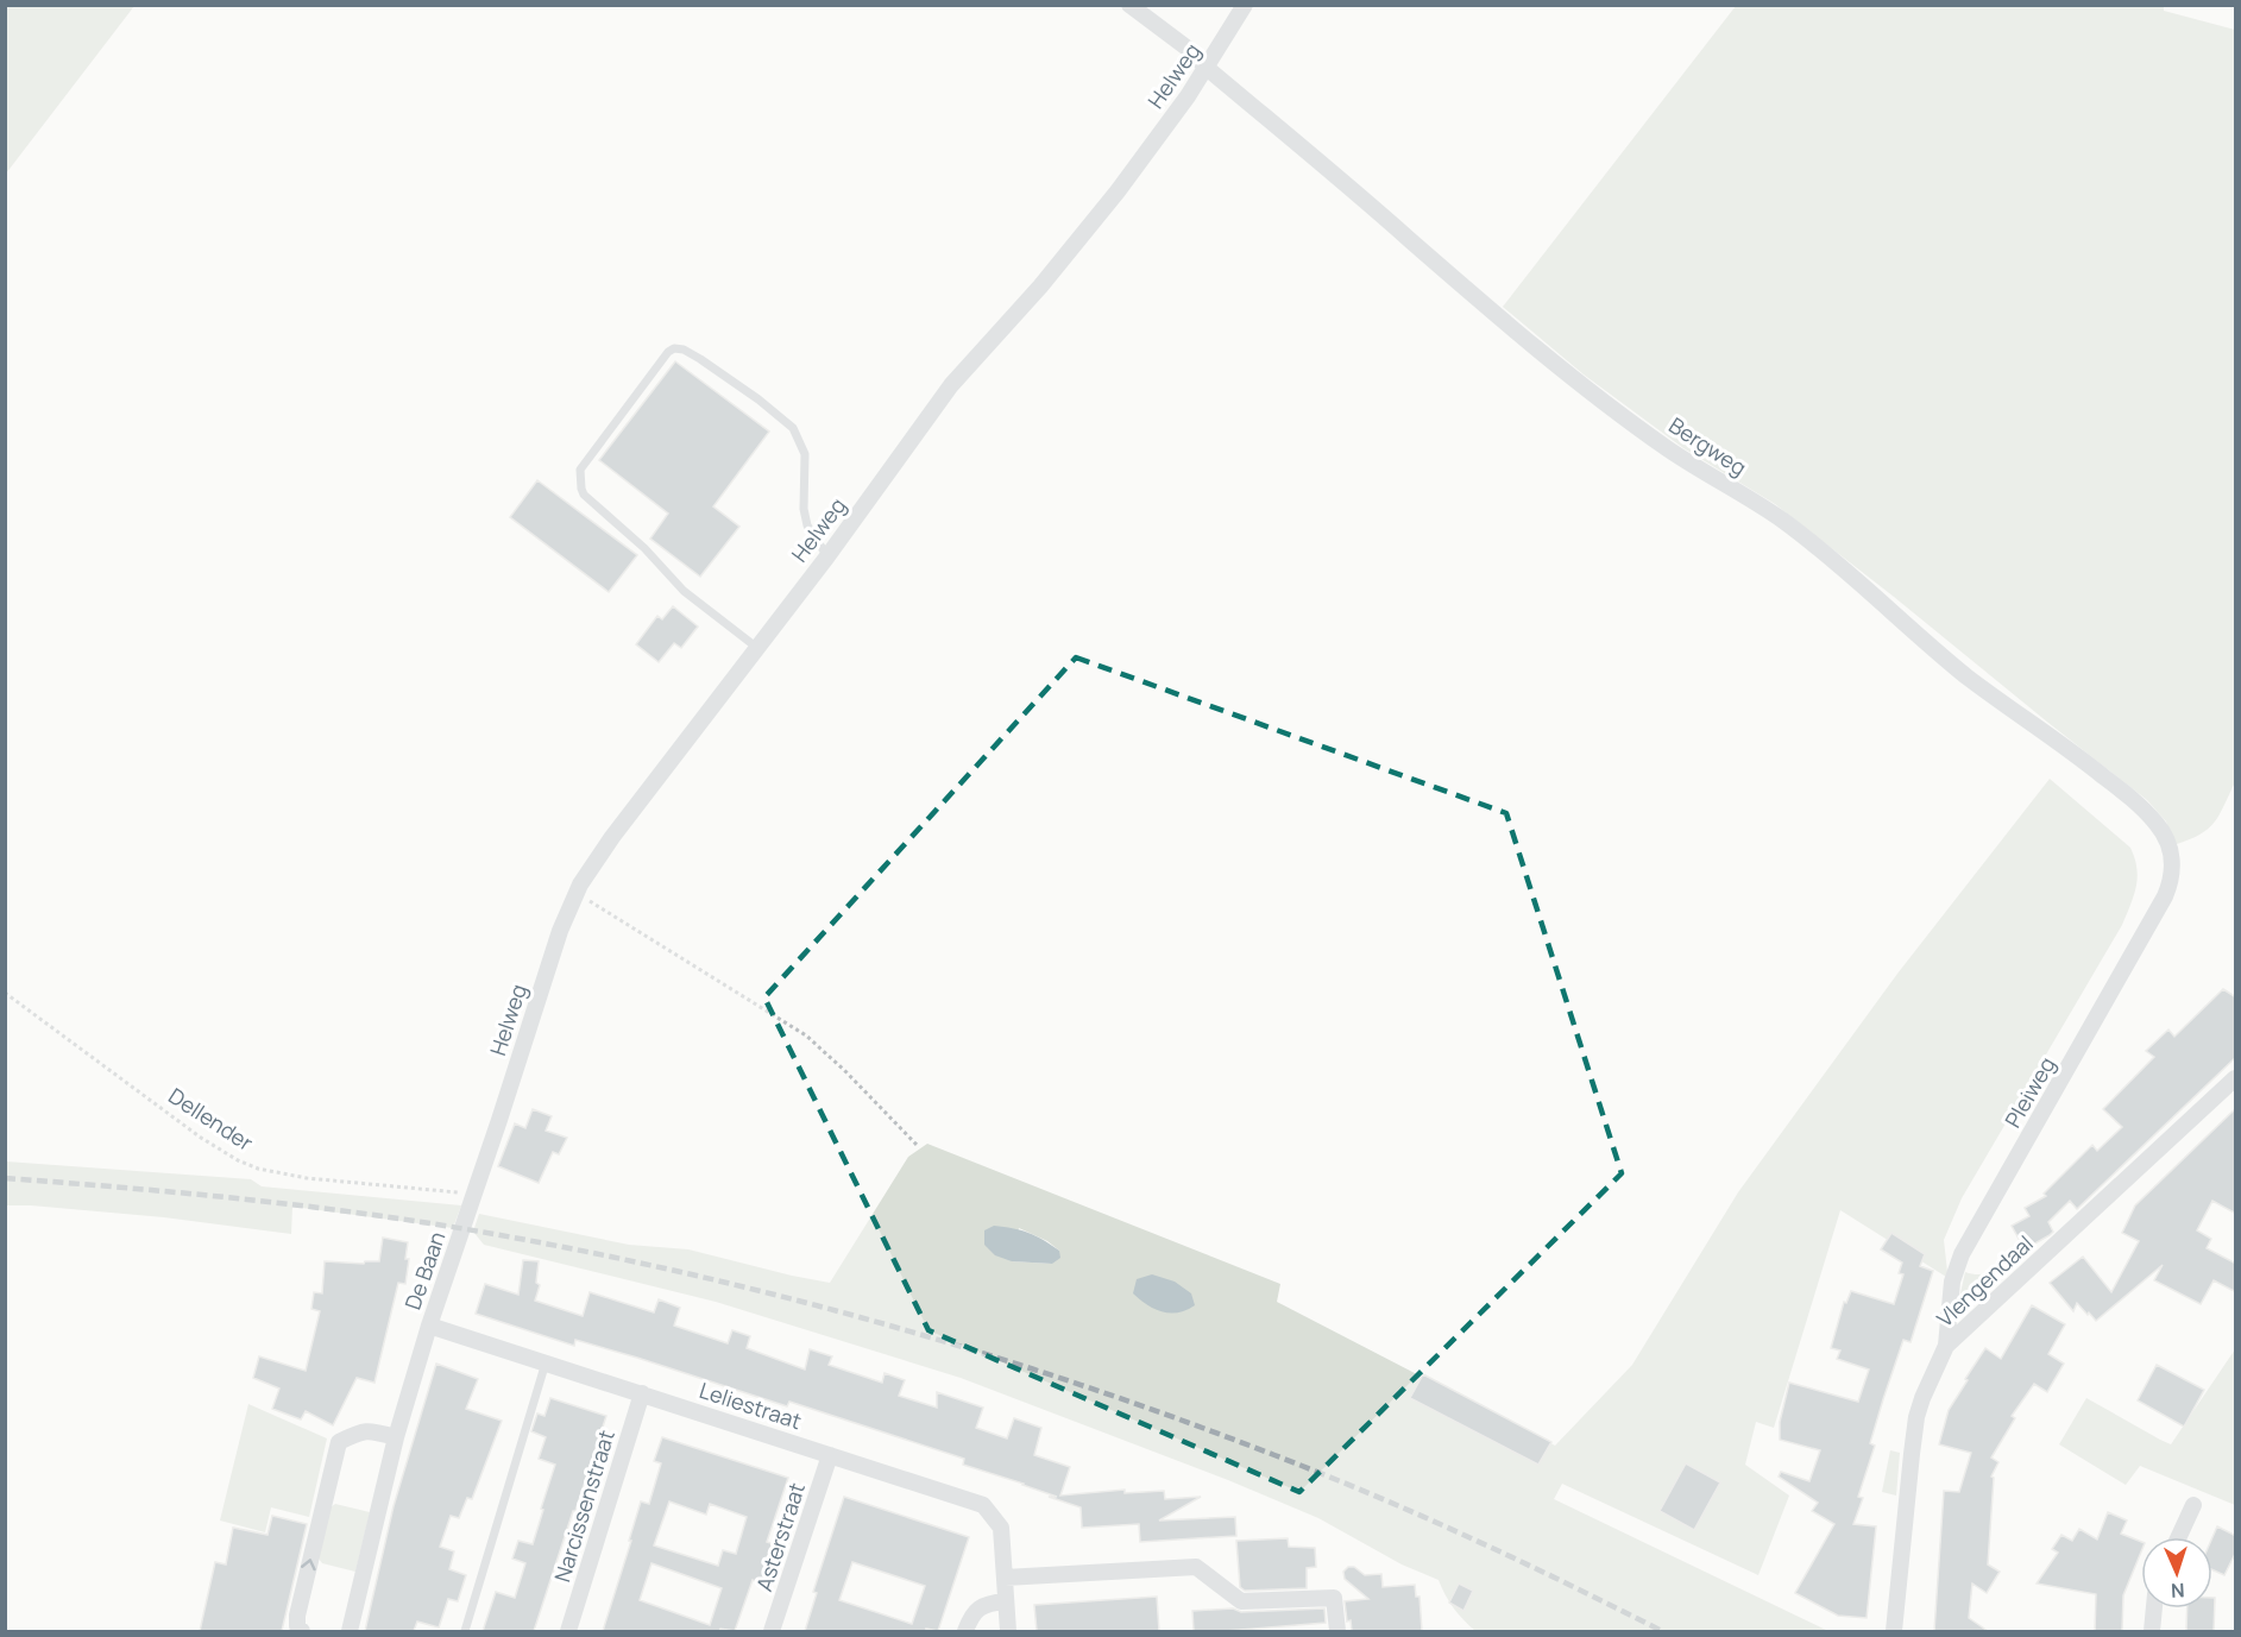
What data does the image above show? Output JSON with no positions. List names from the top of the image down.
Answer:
{
  "streets": {
    "street": [
      "Helweg",
      "Bergweg",
      "Pleiweg",
      "De Baan",
      "Vlengendaal",
      "Leliestraat",
      "Narcissenstraat",
      "Asterstraat"
    ],
    "path": ["Dellender"]
  },
  "crossings": [
    ["Helweg", "Bergweg"],
    ["Helweg", "De Baan"],
    ["Bergweg", "Pleiweg"],
    ["Pleiweg", "Vlengendaal"],
    ["Dellender", "De Baan"],
    ["De Baan", "Leliestraat"],
    ["Leliestraat", "Narcissenstraat"],
    ["Leliestraat", "Asterstraat"]
  ],
  "north": "bottom"
}
